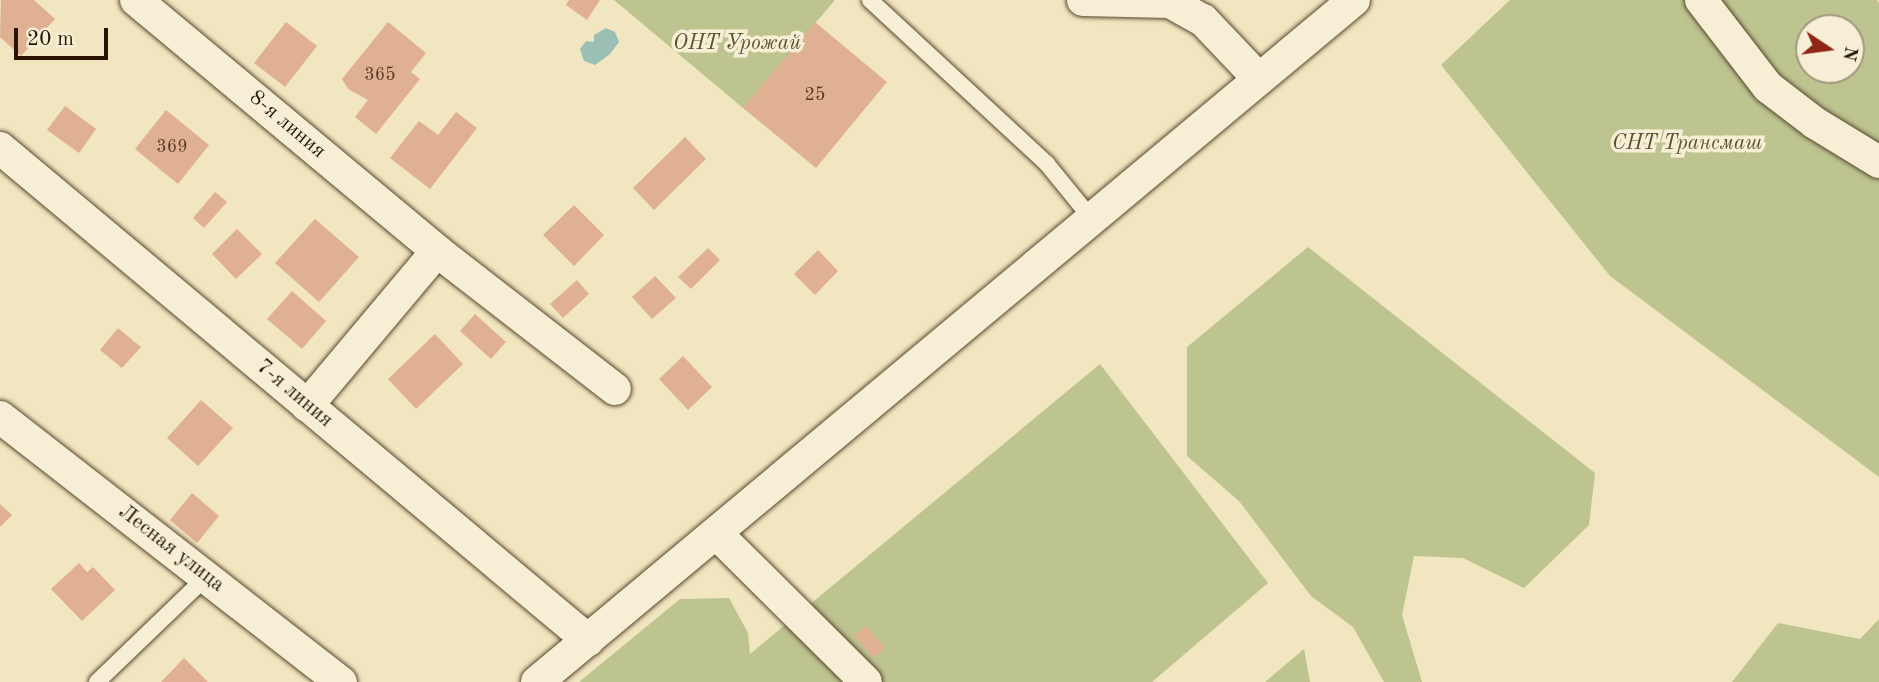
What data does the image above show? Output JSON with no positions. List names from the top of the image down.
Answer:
{
  "streets": {
    "street": ["8-я линия", "7-я линия", "Лесная улица"]
  },
  "parks": ["ОНТ Урожай", "СНТ Трансмаш"],
  "house_numbers": ["365", "25", "369"],
  "scale_bar": "20 m",
  "north": "right"
}
